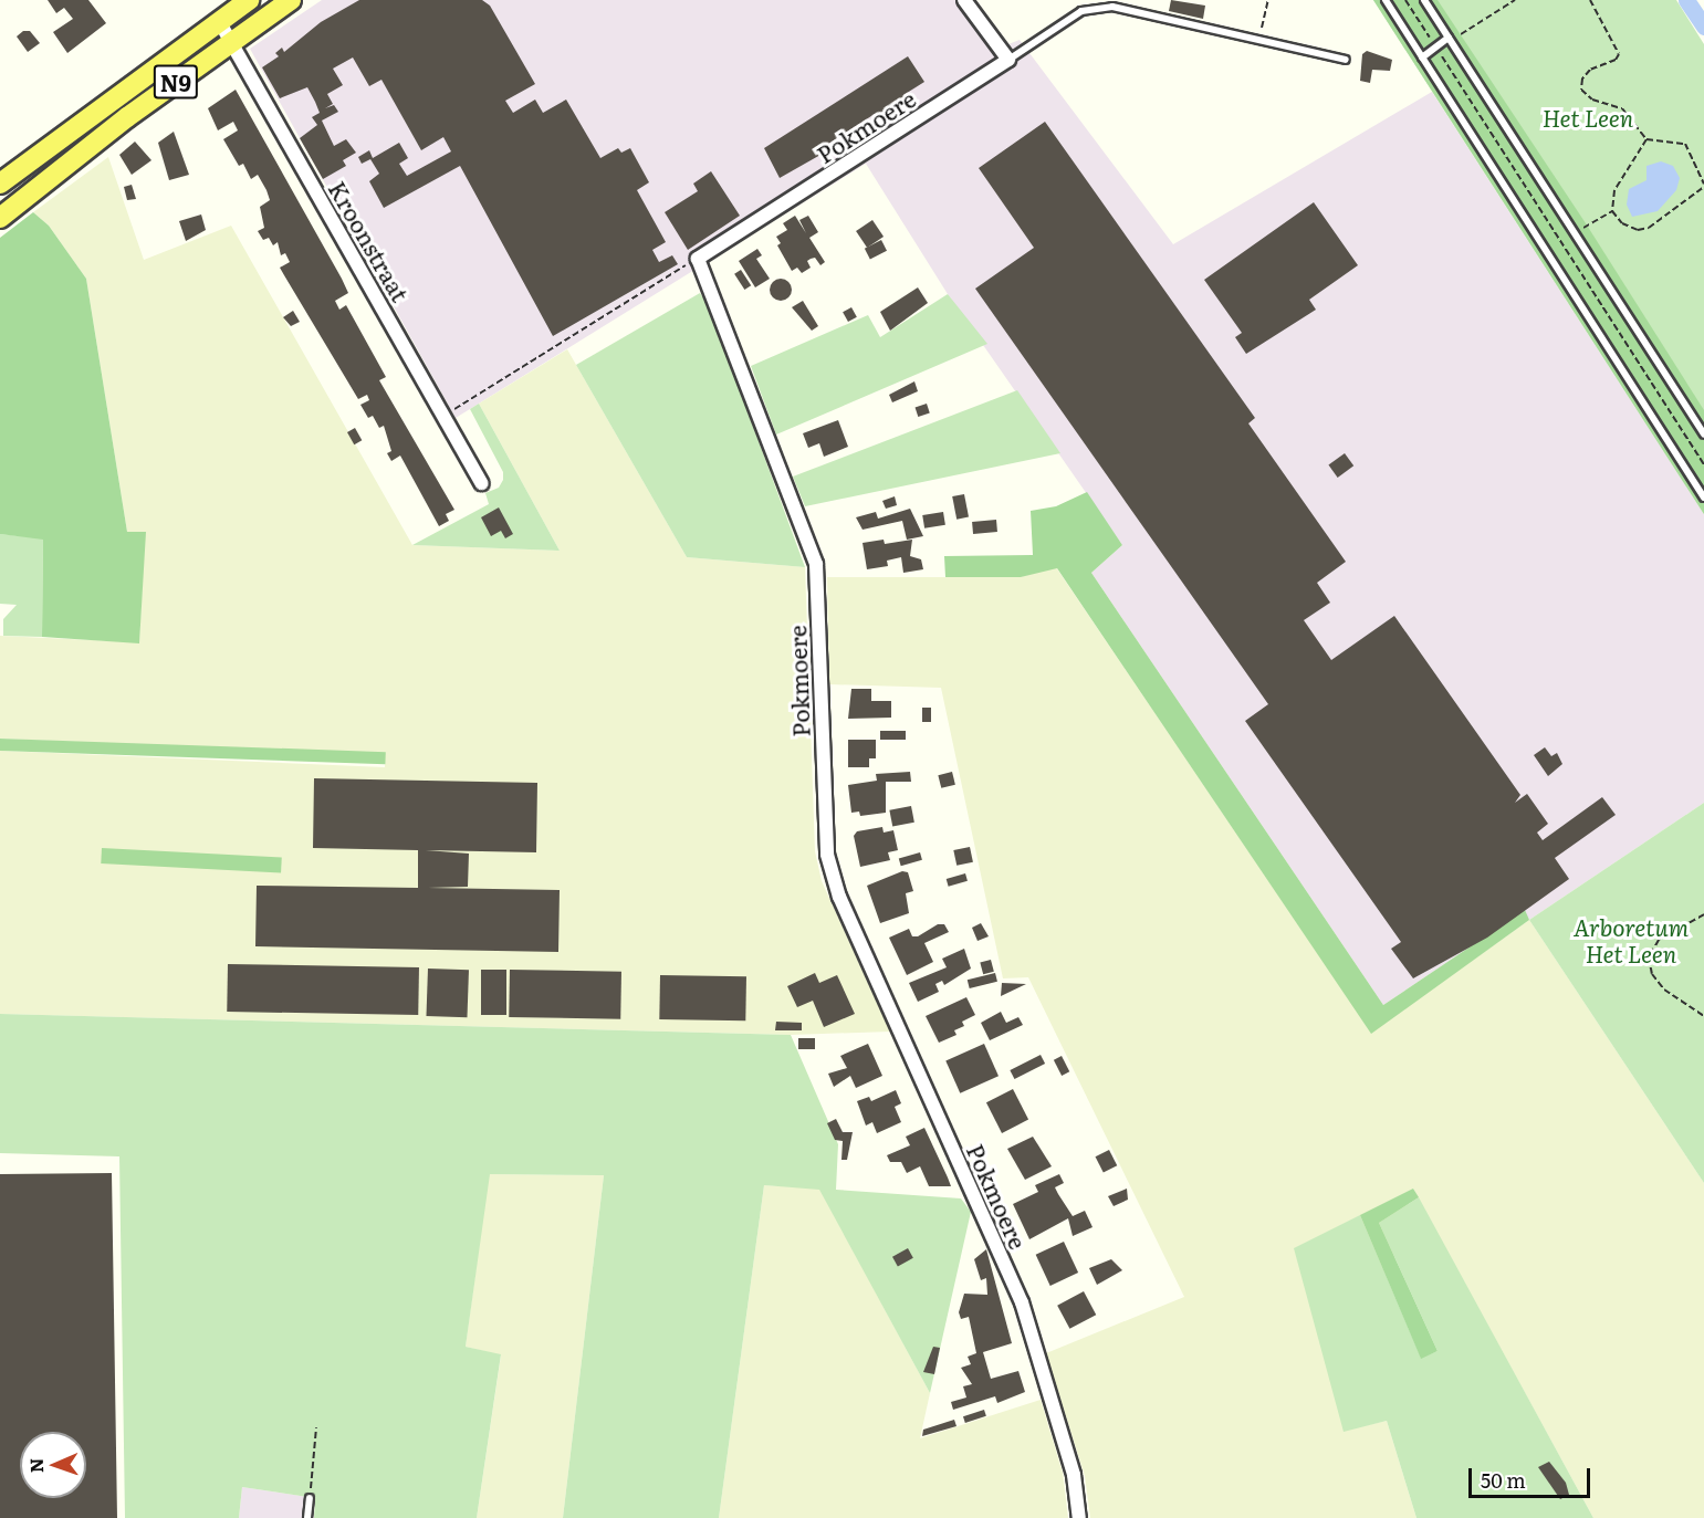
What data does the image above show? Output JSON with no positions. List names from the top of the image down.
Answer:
{
  "streets": {
    "main road": ["N9"],
    "street": ["Pokmoere", "Kroonstraat"]
  },
  "crossings": [
    ["N9", "Kroonstraat"]
  ],
  "parks": ["Het Leen", "Arboretum Het Leen"],
  "scale_bar": "50 m",
  "north": "left"
}
